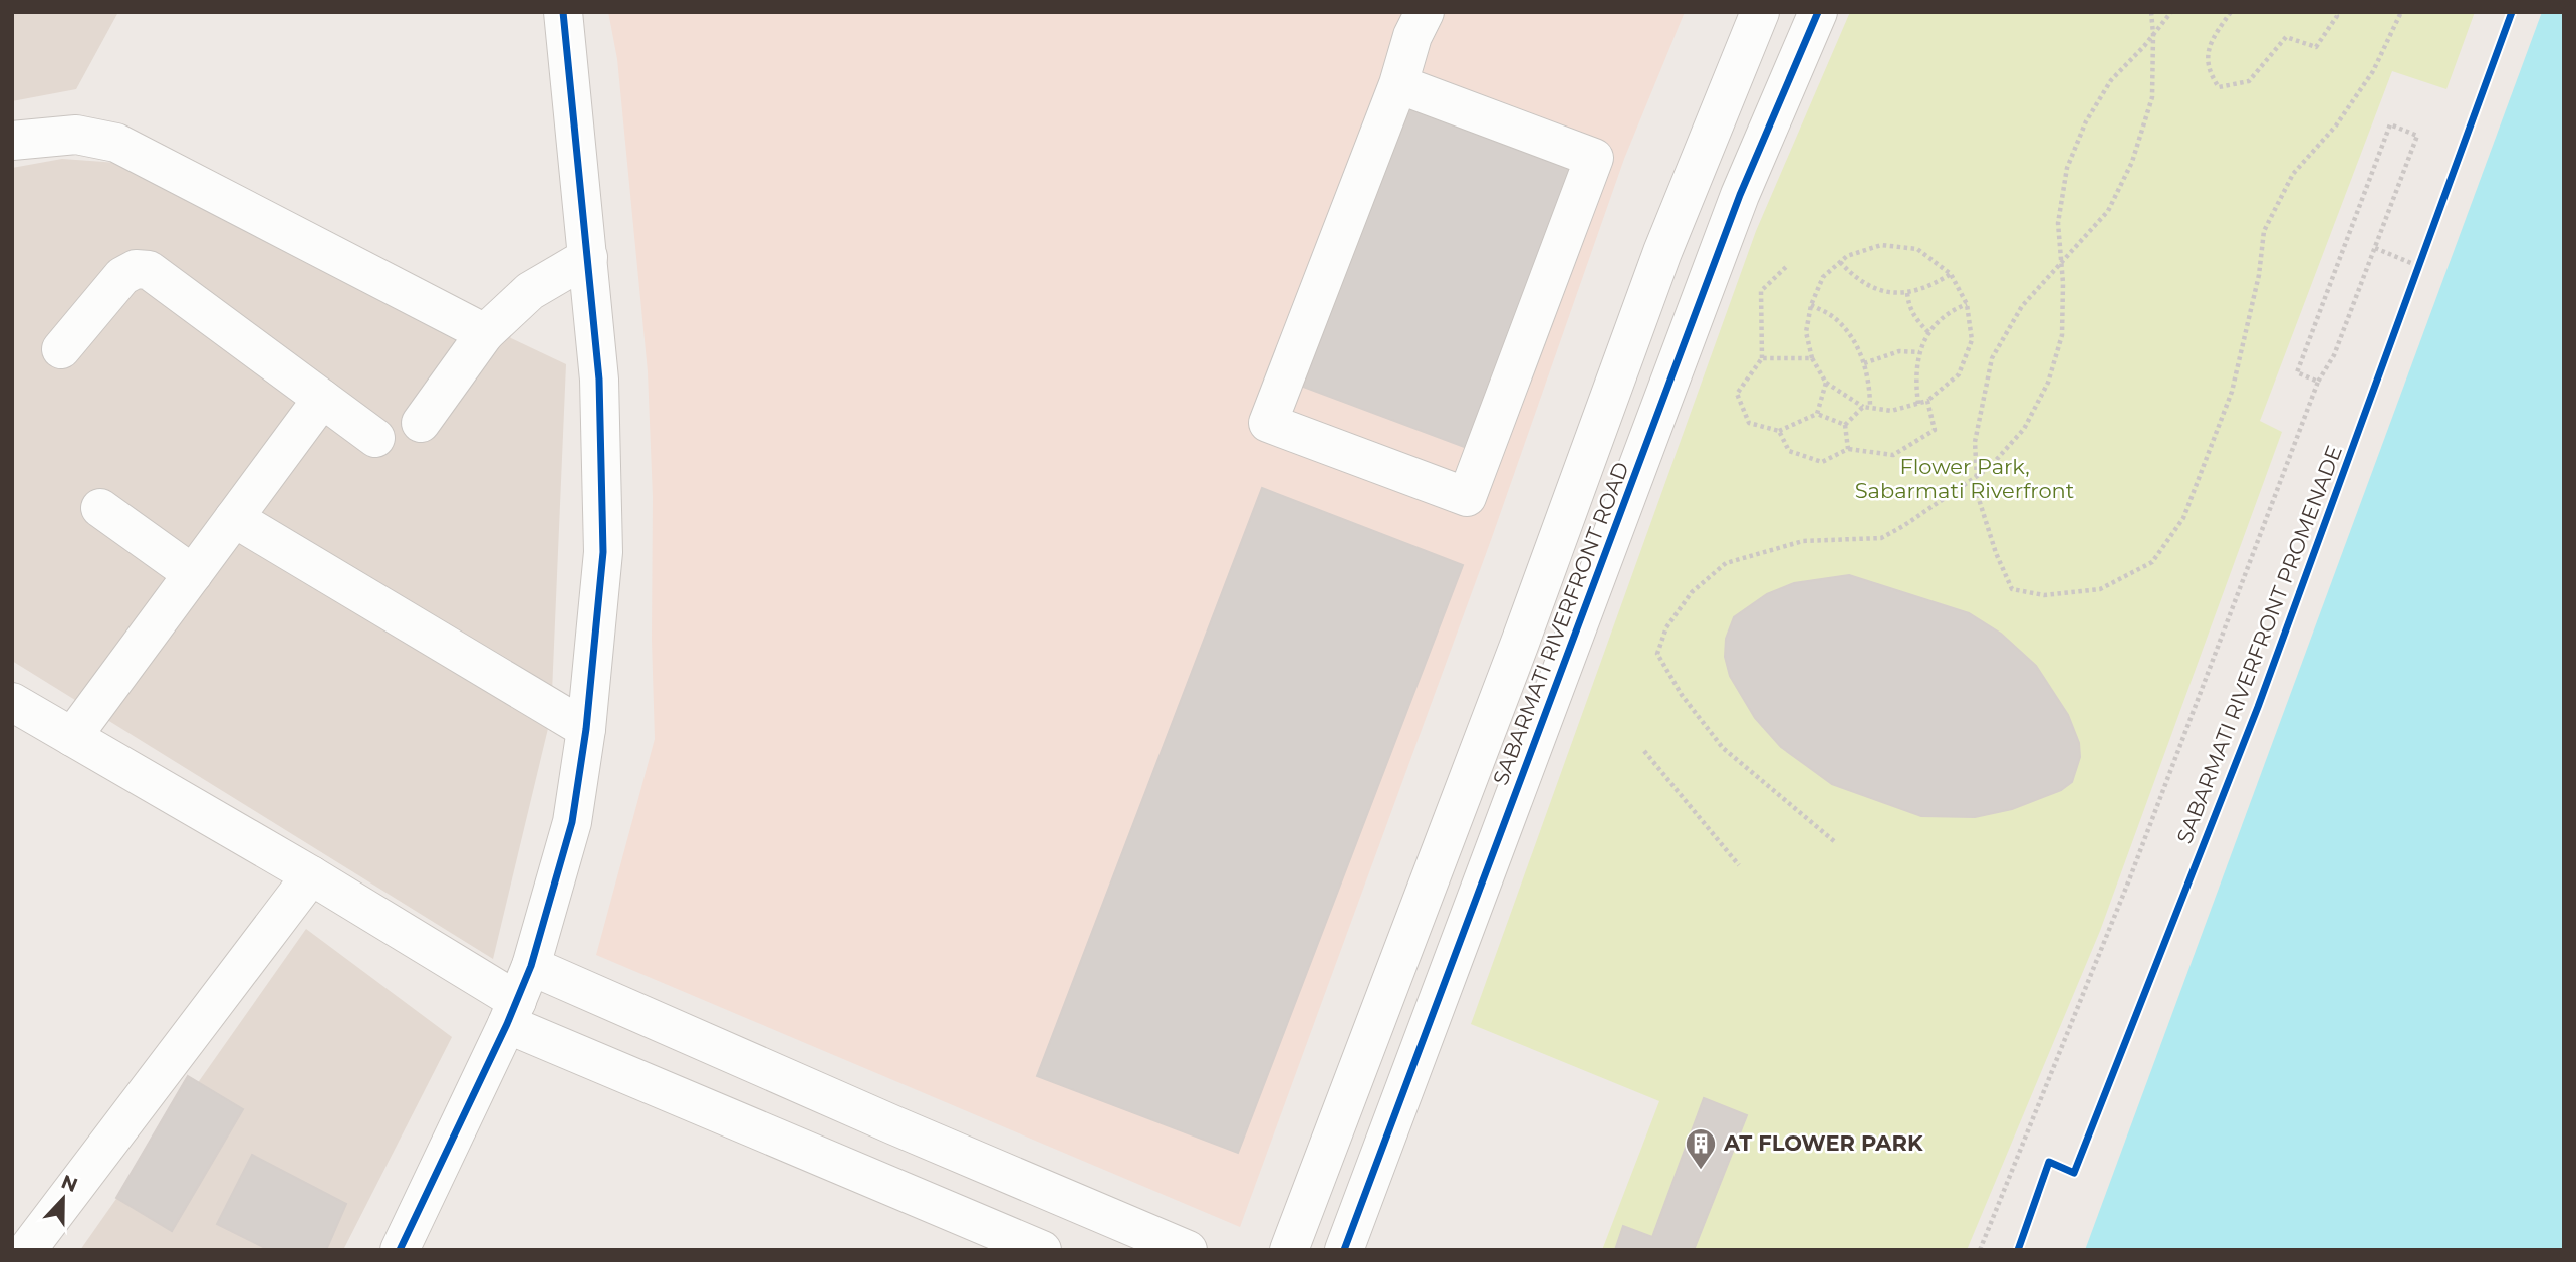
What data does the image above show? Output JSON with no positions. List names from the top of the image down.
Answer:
{
  "streets": {
    "street": ["SABARMATI RIVERFRONT ROAD"],
    "cycle path": ["SABARMATI RIVERFRONT PROMENADE"]
  },
  "parks": ["Flower Park, Sabarmati Riverfront"],
  "places": {
    "building": ["AT FLOWER PARK"]
  },
  "north": "top"
}
